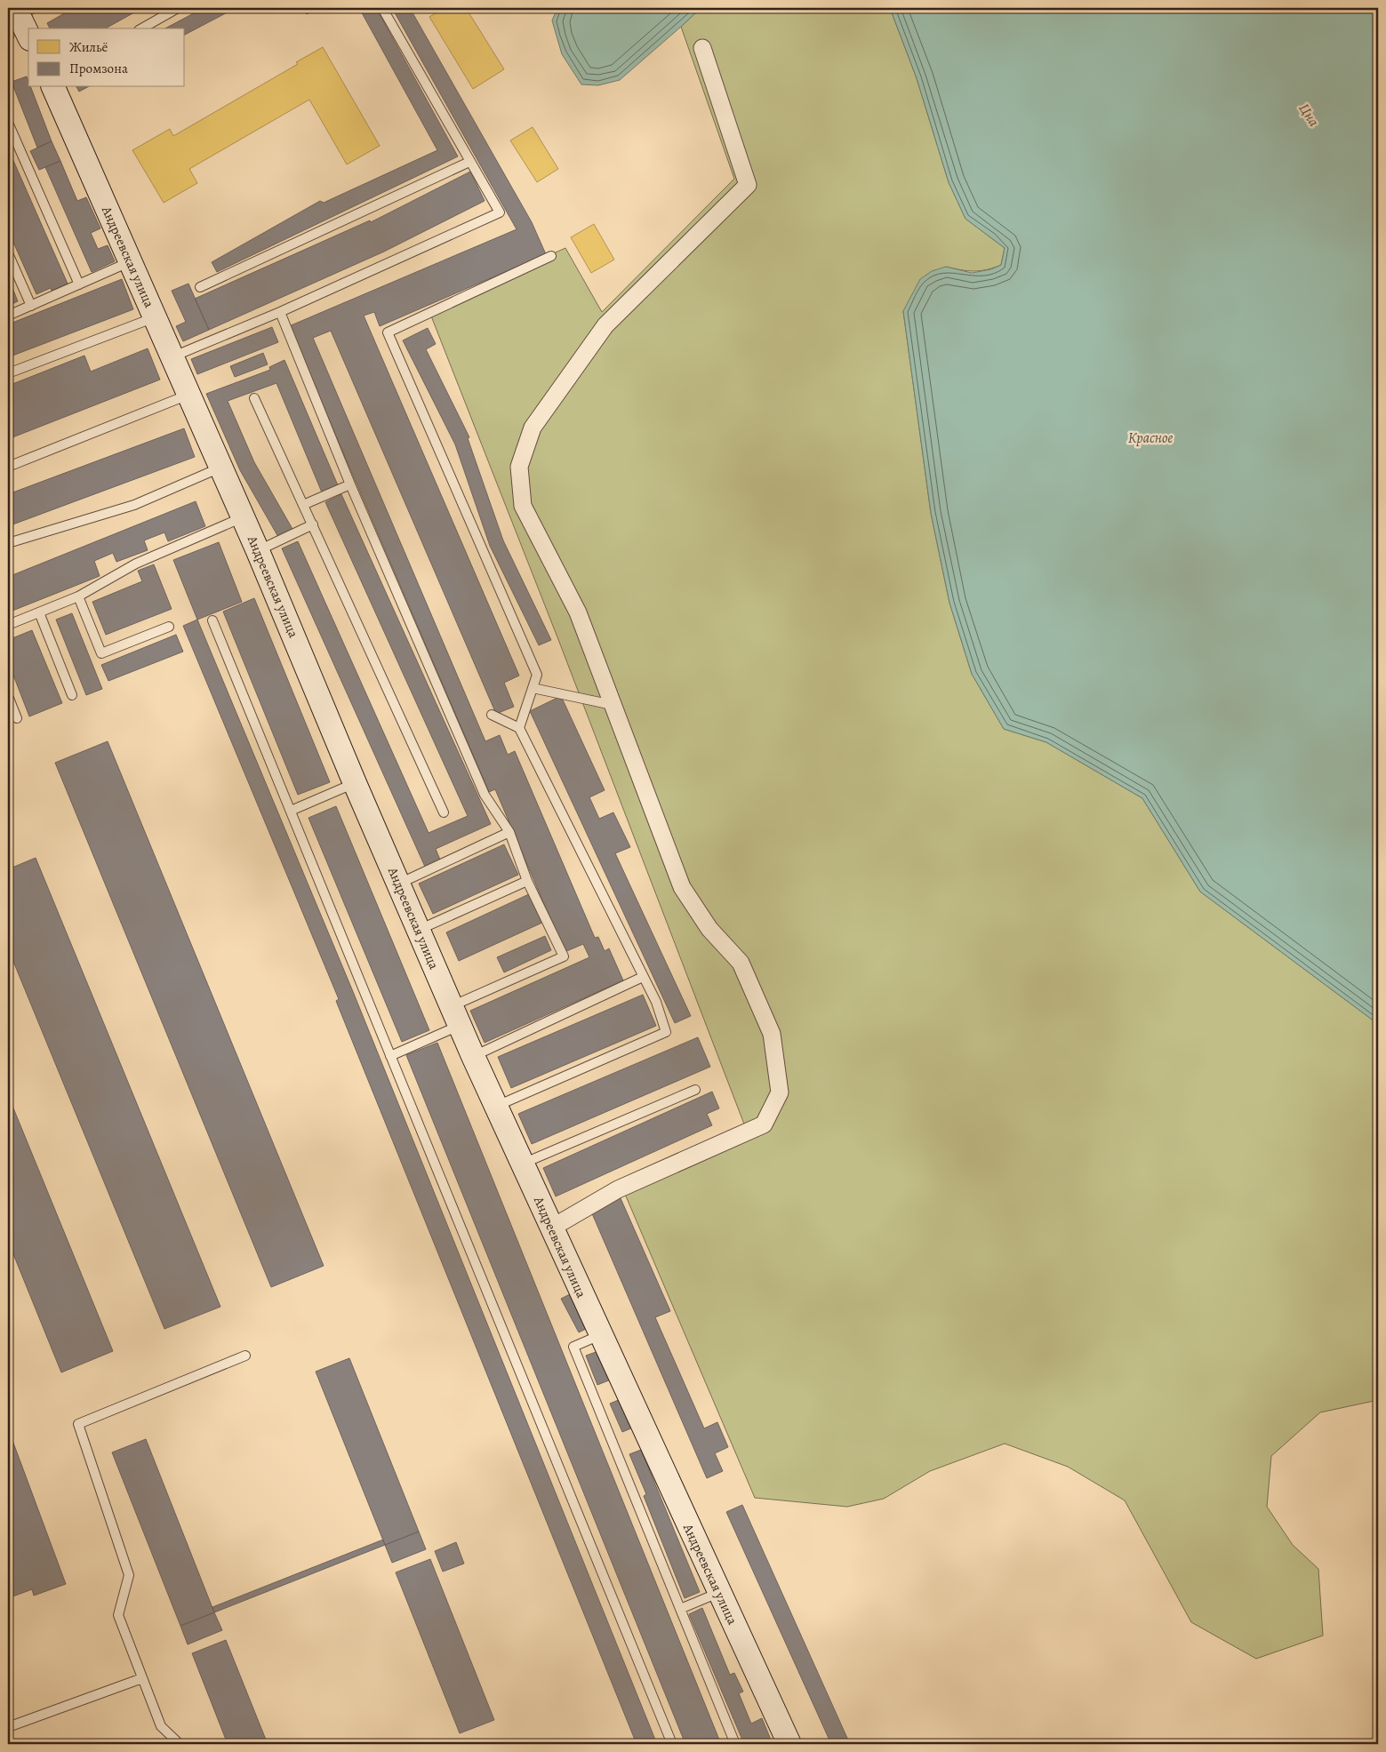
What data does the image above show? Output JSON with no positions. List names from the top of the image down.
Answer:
{
  "streets": {
    "street": ["Андреевская улица"]
  },
  "water": ["Цна", "Красное"],
  "legend": ["Жильё", "Промзона"]
}
